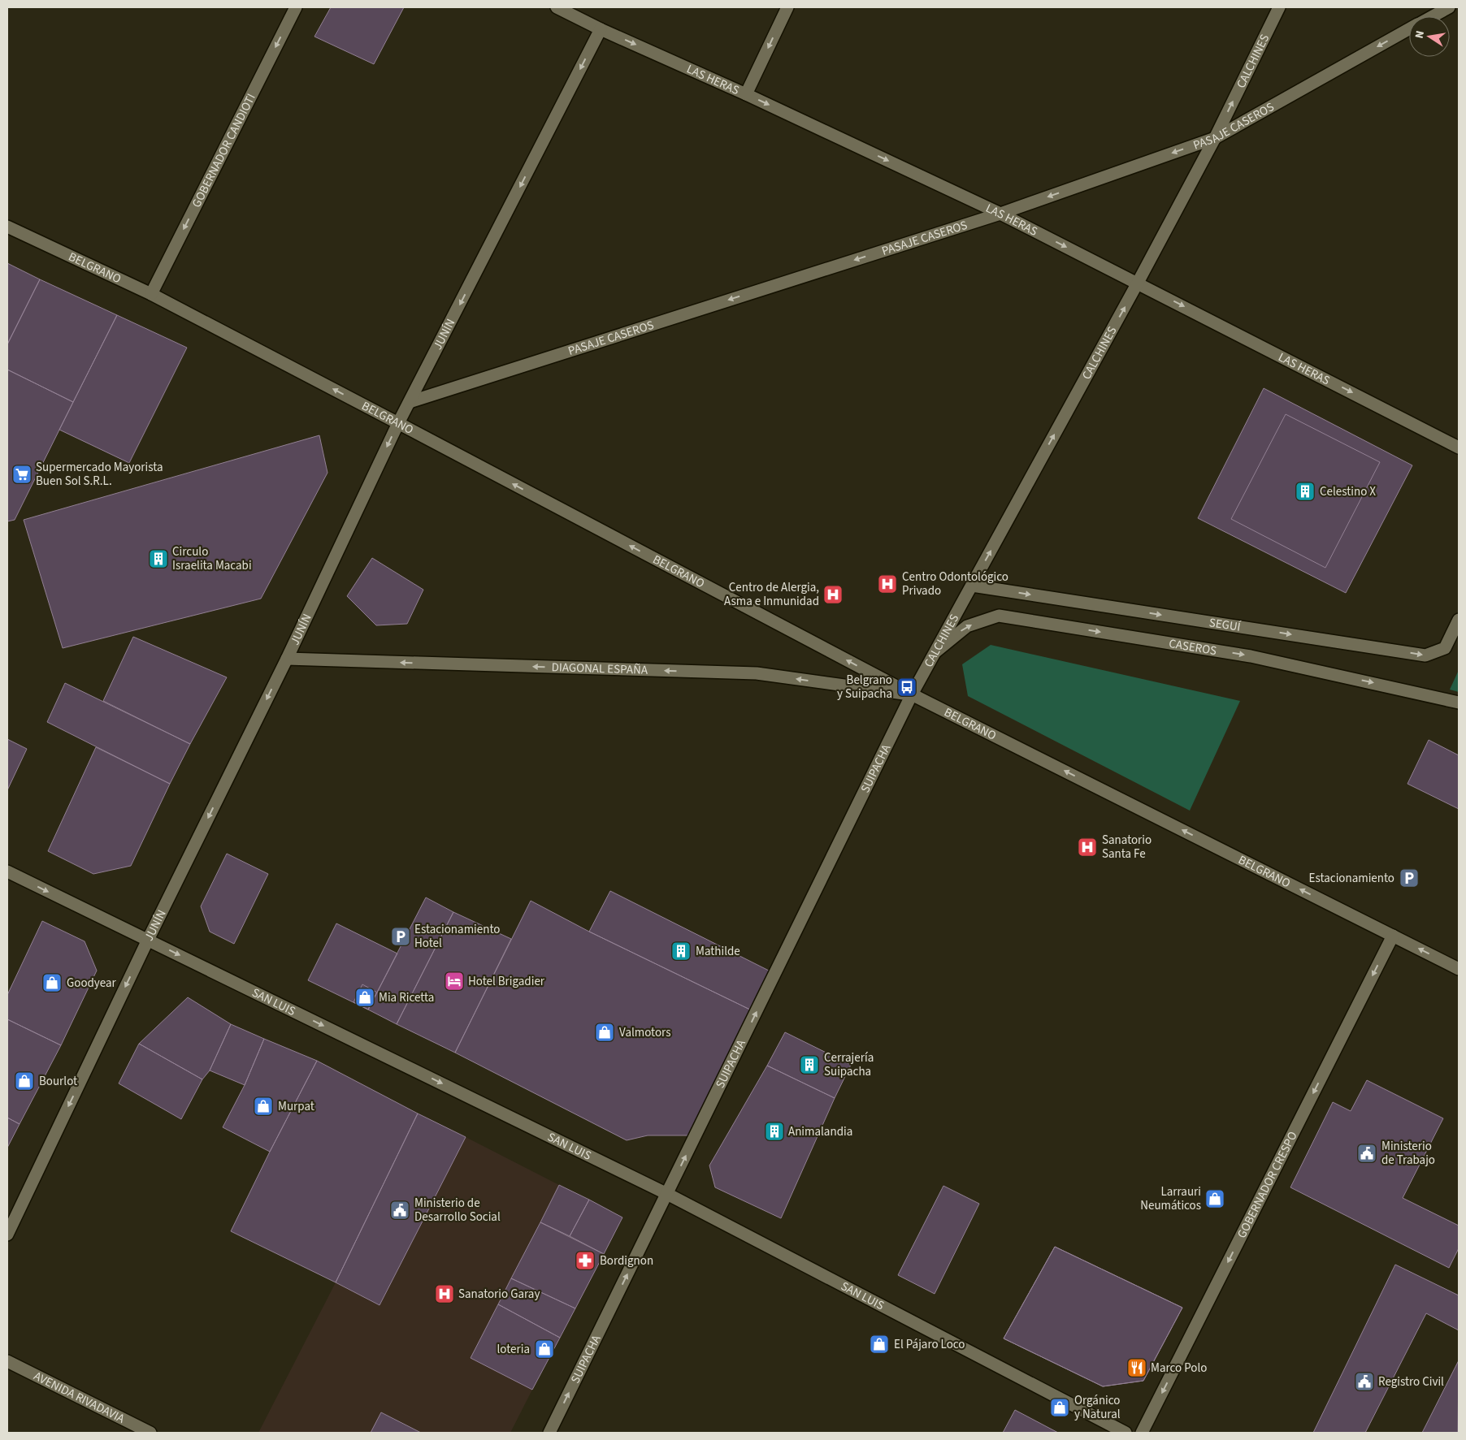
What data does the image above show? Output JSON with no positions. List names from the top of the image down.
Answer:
{
  "streets": {
    "street": [
      "CALCHINES",
      "LAS HERAS",
      "PASAJE CASEROS",
      "GOBERNADOR CANDIOTI",
      "BELGRANO",
      "JUNÍN",
      "SEGUÍ",
      "CASEROS",
      "DIAGONAL ESPAÑA",
      "SUIPACHA",
      "SAN LUIS",
      "GOBERNADOR CRESPO",
      "AVENIDA RIVADAVIA"
    ]
  },
  "crossings": [
    ["CALCHINES", "LAS HERAS"],
    ["CALCHINES", "PASAJE CASEROS"],
    ["CALCHINES", "BELGRANO"],
    ["CALCHINES", "SEGUÍ"],
    ["CALCHINES", "CASEROS"],
    ["CALCHINES", "DIAGONAL ESPAÑA"],
    ["CALCHINES", "SUIPACHA"],
    ["LAS HERAS", "PASAJE CASEROS"],
    ["LAS HERAS", "JUNÍN"],
    ["PASAJE CASEROS", "JUNÍN"],
    ["GOBERNADOR CANDIOTI", "BELGRANO"],
    ["BELGRANO", "JUNÍN"],
    ["BELGRANO", "DIAGONAL ESPAÑA"],
    ["BELGRANO", "SUIPACHA"],
    ["BELGRANO", "GOBERNADOR CRESPO"],
    ["JUNÍN", "DIAGONAL ESPAÑA"],
    ["JUNÍN", "SAN LUIS"],
    ["DIAGONAL ESPAÑA", "SUIPACHA"],
    ["SUIPACHA", "SAN LUIS"]
  ],
  "one_way": [
    "CALCHINES",
    "LAS HERAS",
    "PASAJE CASEROS",
    "GOBERNADOR CANDIOTI",
    "BELGRANO",
    "JUNÍN",
    "SEGUÍ",
    "CASEROS",
    "DIAGONAL ESPAÑA",
    "SUIPACHA",
    "SAN LUIS",
    "GOBERNADOR CRESPO"
  ],
  "places": {
    "supermarket": ["Supermercado Mayorista Buen Sol S.R.L."],
    "building": [
      "Celestino X",
      "Circulo Israelita Macabi",
      "Mathilde",
      "Cerrajería Suipacha",
      "Animalandia"
    ],
    "hospital": [
      "Centro Odontológico Privado",
      "Centro de Alergia, Asma e Inmunidad",
      "Sanatorio Santa Fe",
      "Sanatorio Garay"
    ],
    "bus stop": ["Belgrano y Suipacha"],
    "parking": ["Estacionamiento", "Estacionamiento Hotel"],
    "hotel": ["Hotel Brigadier"],
    "shop": [
      "Goodyear",
      "Mia Ricetta",
      "Valmotors",
      "Bourlot",
      "Murpat",
      "Larrauri Neumáticos",
      "El Pájaro Loco",
      "loteria",
      "Orgánico y Natural"
    ],
    "public building": ["Ministerio de Trabajo", "Ministerio de Desarrollo Social", "Registro Civil"],
    "pharmacy": ["Bordignon"],
    "restaurant": ["Marco Polo"]
  },
  "north": "left"
}
